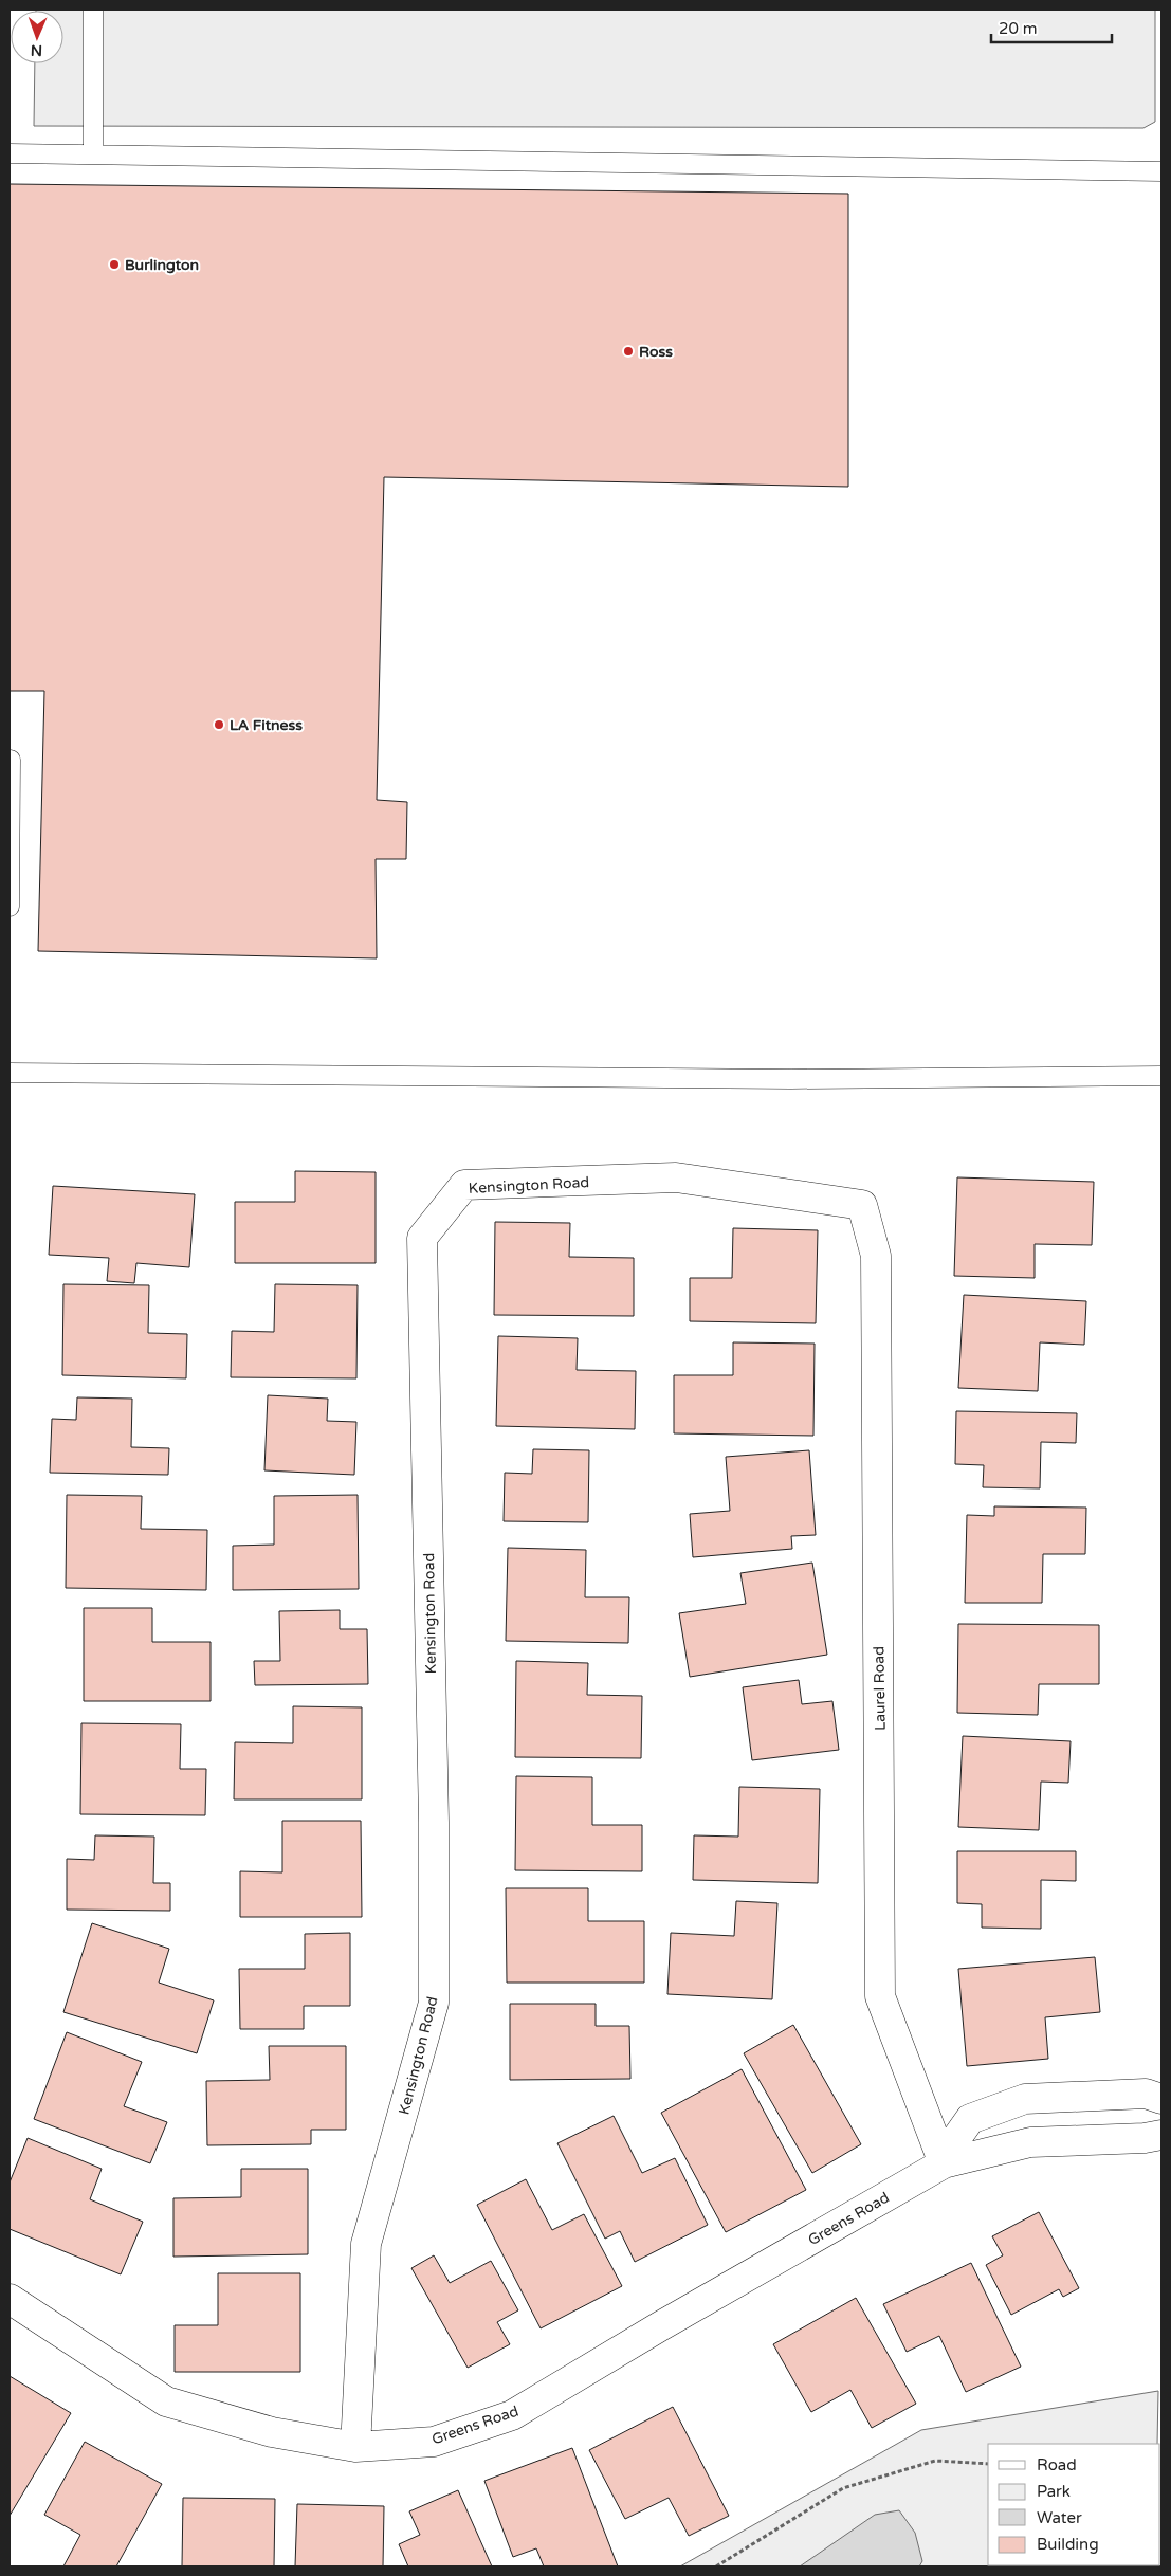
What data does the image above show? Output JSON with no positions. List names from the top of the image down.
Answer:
{
  "streets": {
    "street": ["Kensington Road", "Laurel Road", "Greens Road"]
  },
  "crossings": [
    ["Kensington Road", "Laurel Road"],
    ["Kensington Road", "Greens Road"],
    ["Laurel Road", "Greens Road"]
  ],
  "places": ["Burlington", "Ross", "LA Fitness"],
  "legend": [
    "Road",
    "Park",
    "Water",
    "Building"
  ],
  "scale_bar": "20 m",
  "north": "bottom"
}
